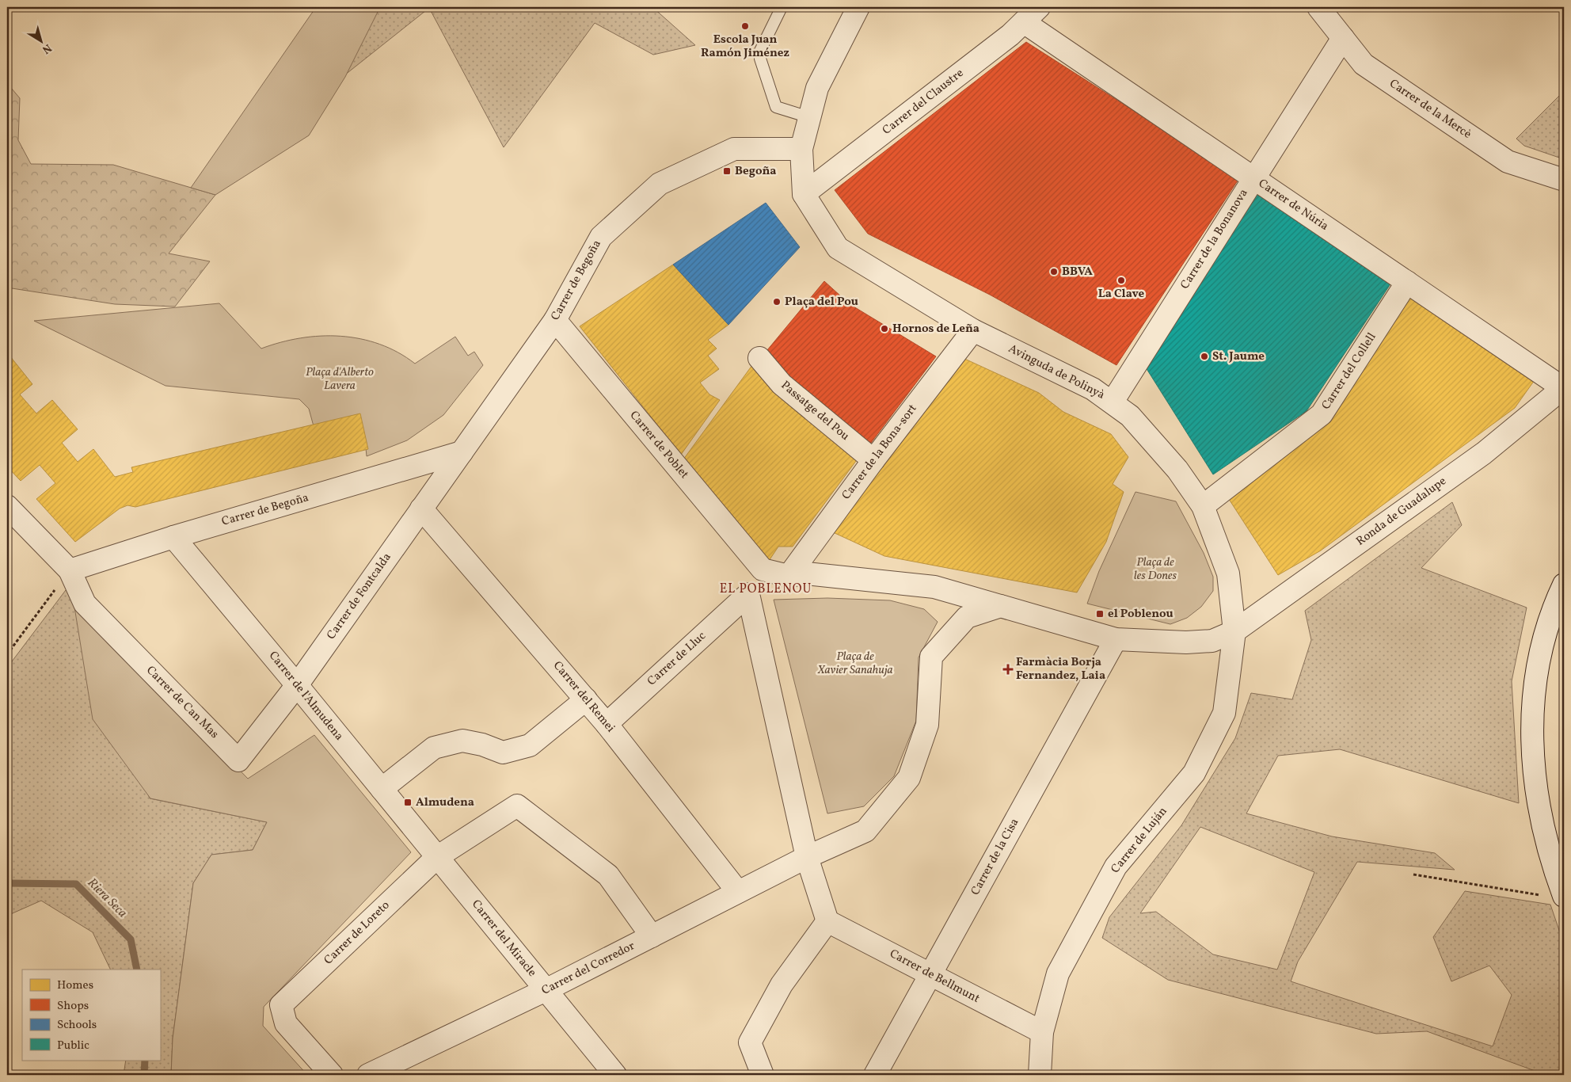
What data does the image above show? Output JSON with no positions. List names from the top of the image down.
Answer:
{
  "streets": {
    "street": [
      "Carrer del Claustre",
      "Carrer de la Mercè",
      "Carrer de Núria",
      "Carrer de la Bonanova",
      "Carrer de Begoña",
      "Carrer del Collell",
      "Avinguda de Polinyà",
      "Passatge del Pou",
      "Carrer de Poblet",
      "Carrer de la Bona-sort",
      "Ronda de Guadalupe",
      "Carrer de Fontcalda",
      "Carrer de Lluc",
      "Carrer de l'Almudena",
      "Carrer del Remei",
      "Carrer de Can Mas",
      "Carrer de Luján",
      "Carrer de la Cisa",
      "Carrer de Loreto",
      "Carrer del Miracle",
      "Carrer del Corredor",
      "Carrer de Bellmunt"
    ]
  },
  "crossings": [
    ["Carrer del Claustre", "Carrer de Núria"],
    ["Carrer del Claustre", "Avinguda de Polinyà"],
    ["Carrer de la Mercè", "Carrer de la Bonanova"],
    ["Carrer de Núria", "Carrer de la Bonanova"],
    ["Carrer de Núria", "Carrer del Collell"],
    ["Carrer de Núria", "Ronda de Guadalupe"],
    ["Carrer de la Bonanova", "Avinguda de Polinyà"],
    ["Carrer de Begoña", "Carrer de Poblet"],
    ["Carrer de Begoña", "Carrer de Fontcalda"],
    ["Carrer de Begoña", "Carrer de l'Almudena"],
    ["Carrer de Begoña", "Carrer del Remei"],
    ["Carrer de Begoña", "Carrer de Can Mas"],
    ["Carrer del Collell", "Avinguda de Polinyà"],
    ["Avinguda de Polinyà", "Carrer de la Bona-sort"],
    ["Avinguda de Polinyà", "Ronda de Guadalupe"],
    ["Avinguda de Polinyà", "Carrer de Luján"],
    ["Passatge del Pou", "Carrer de la Bona-sort"],
    ["Carrer de Poblet", "Carrer de la Bona-sort"],
    ["Ronda de Guadalupe", "Carrer de Luján"],
    ["Carrer de Fontcalda", "Carrer de l'Almudena"],
    ["Carrer de Fontcalda", "Carrer del Remei"],
    ["Carrer de Fontcalda", "Carrer de Can Mas"],
    ["Carrer de Lluc", "Carrer del Remei"],
    ["Carrer de Lluc", "Carrer del Corredor"],
    ["Carrer de l'Almudena", "Carrer de Can Mas"],
    ["Carrer de l'Almudena", "Carrer de Loreto"],
    ["Carrer de l'Almudena", "Carrer del Miracle"],
    ["Carrer del Remei", "Carrer del Corredor"],
    ["Carrer de Luján", "Carrer de Bellmunt"],
    ["Carrer de la Cisa", "Carrer de Bellmunt"],
    ["Carrer de Loreto", "Carrer del Miracle"],
    ["Carrer de Loreto", "Carrer del Corredor"],
    ["Carrer del Miracle", "Carrer del Corredor"]
  ],
  "districts": ["EL POBLENOU"],
  "water": ["Riera Seca"],
  "parks": ["Plaça d'Alberto Lavera", "Plaça de les Dones", "Plaça de Xavier Sanahuja"],
  "places": {
    "other": [
      "Escola Juan Ramón Jiménez",
      "BBVA",
      "La Clave",
      "Plaça del Pou",
      "Hornos de Leña",
      "St. Jaume"
    ],
    "transit": ["Begoña", "el Poblenou", "Almudena"],
    "health": ["Farmàcia Borja Fernandez, Laia"]
  },
  "legend": [
    "Homes",
    "Shops",
    "Schools",
    "Public"
  ],
  "north": "bottom right"
}
